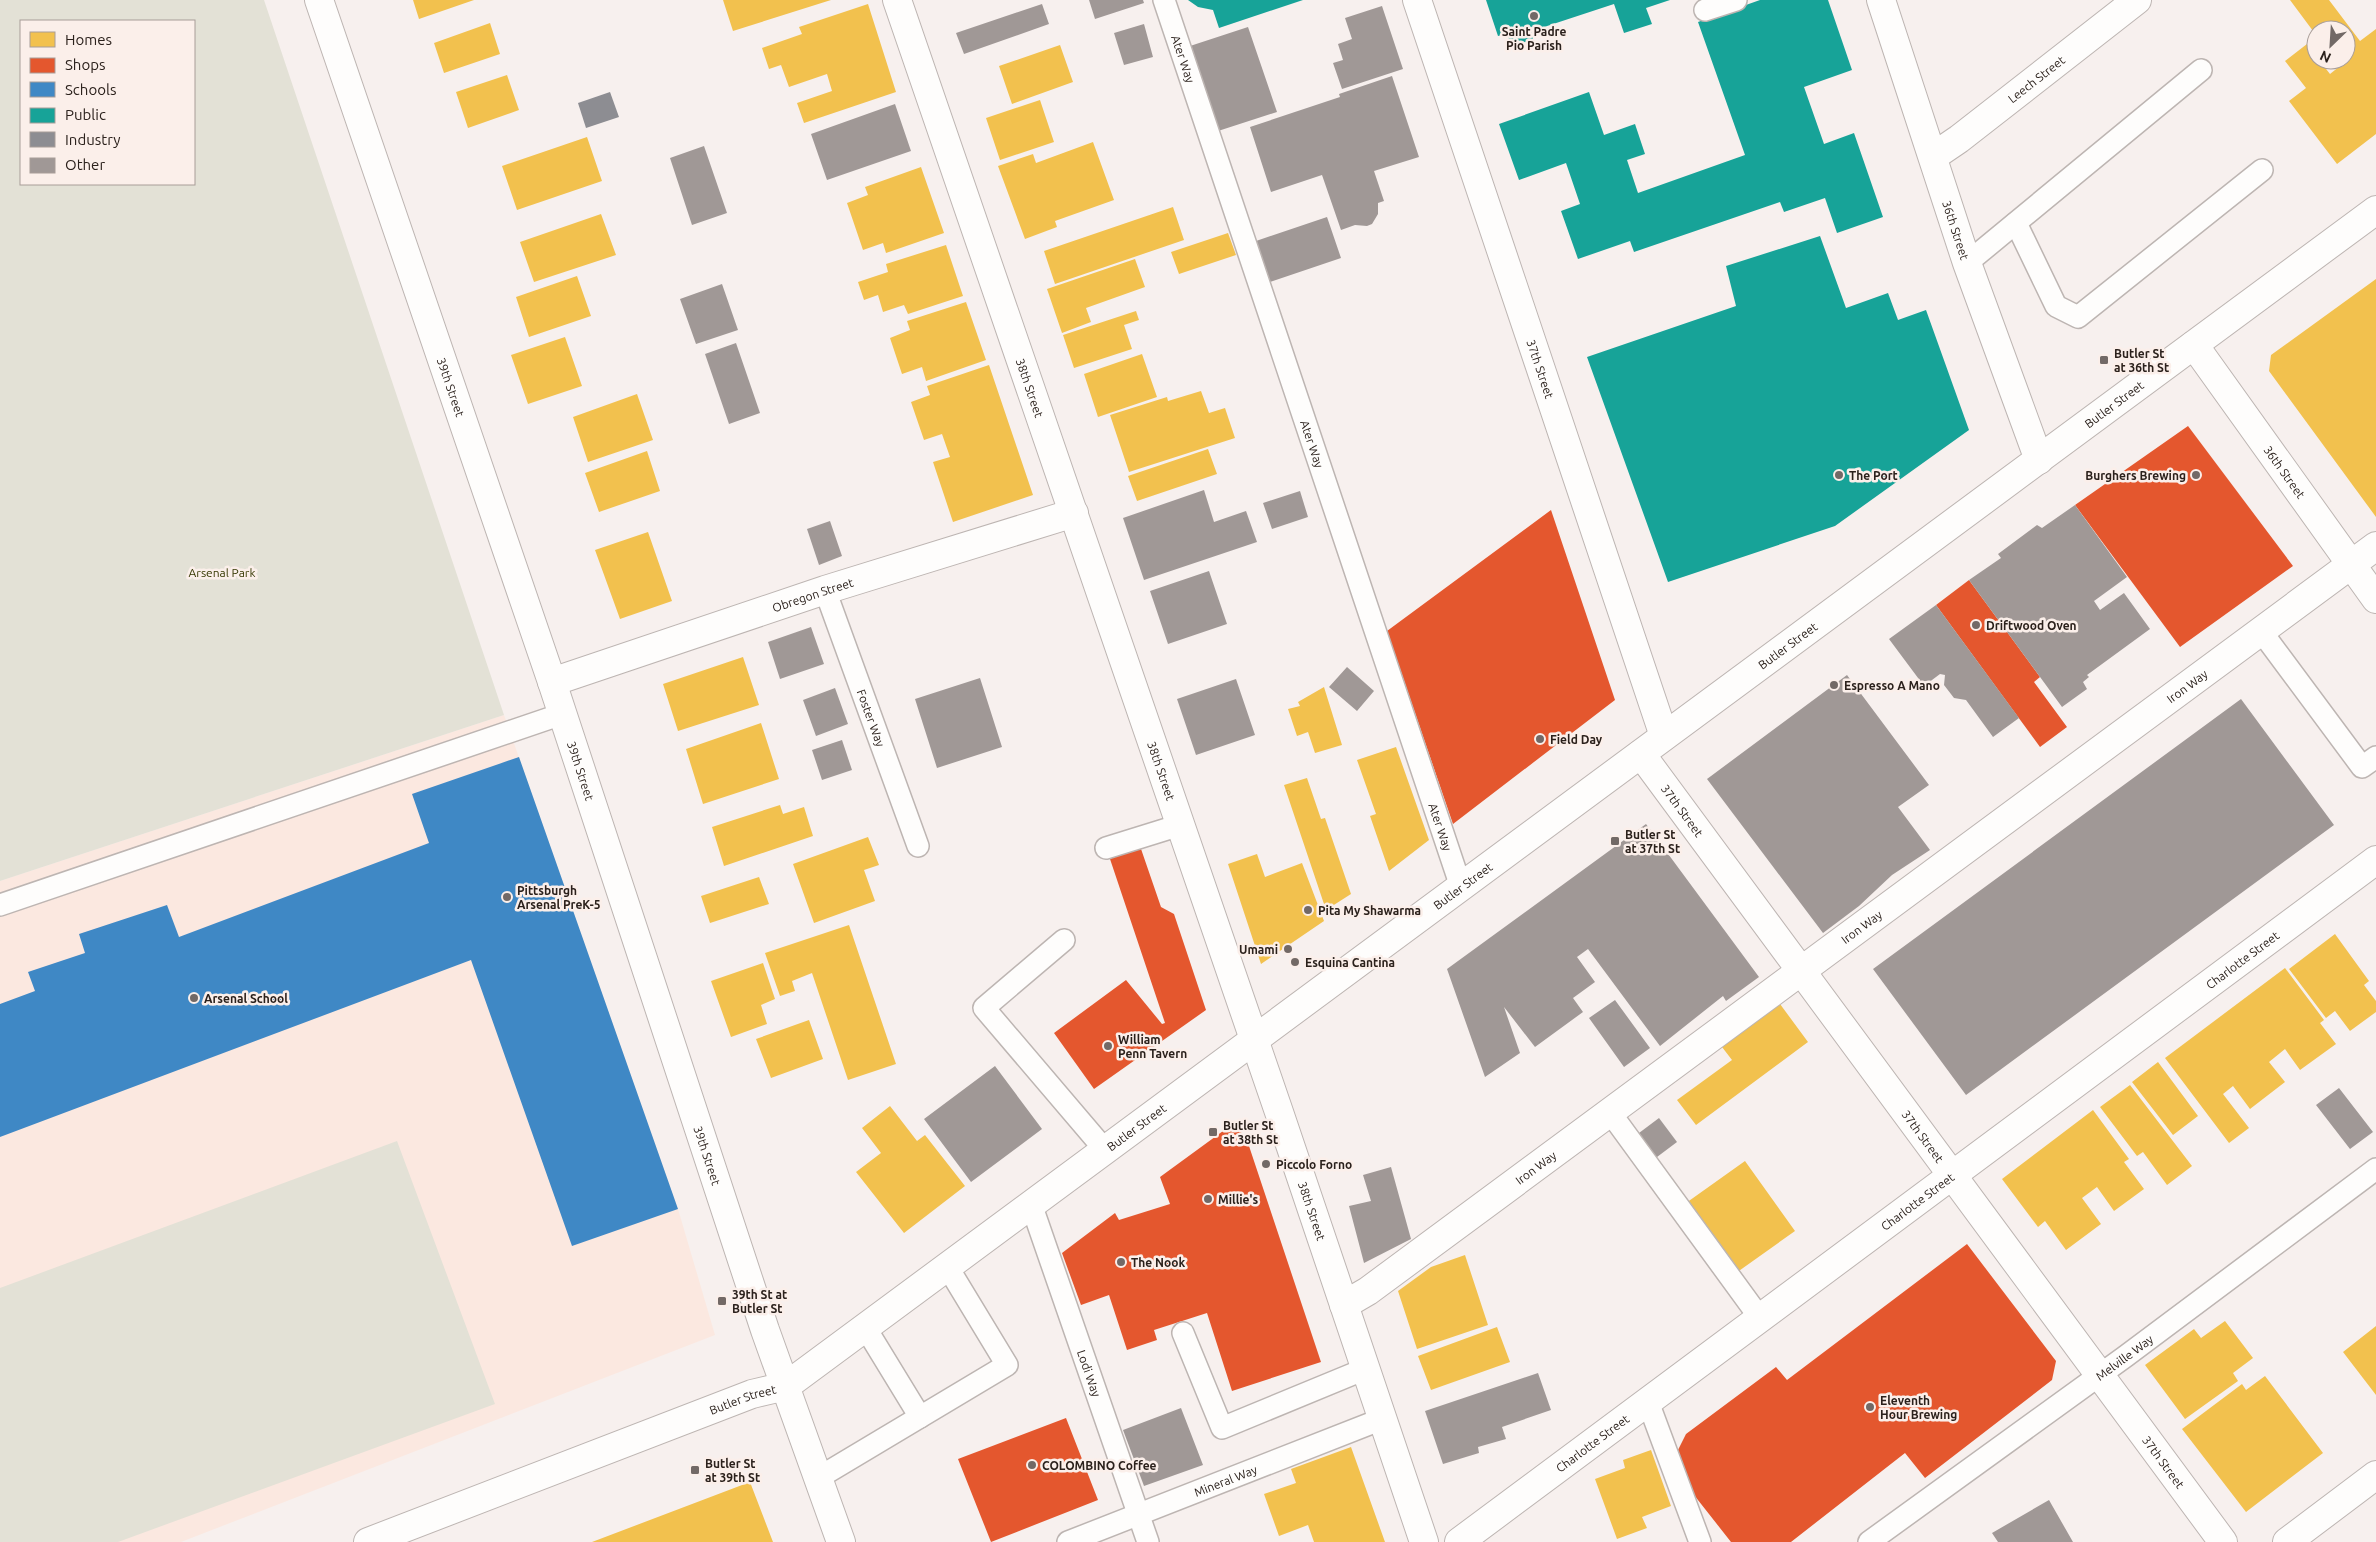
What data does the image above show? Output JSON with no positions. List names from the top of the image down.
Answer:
{
  "streets": {
    "street": [
      "Leech Street",
      "36th Street",
      "37th Street",
      "39th Street",
      "38th Street",
      "Butler Street",
      "Obregon Street",
      "Iron Way",
      "Charlotte Street"
    ],
    "lane": [
      "Ater Way",
      "Foster Way",
      "Melville Way",
      "Lodi Way",
      "Mineral Way"
    ]
  },
  "crossings": [
    ["Ater Way", "Butler Street"],
    ["Leech Street", "36th Street"],
    ["36th Street", "Butler Street"],
    ["36th Street", "Iron Way"],
    ["37th Street", "Butler Street"],
    ["37th Street", "Iron Way"],
    ["37th Street", "Charlotte Street"],
    ["37th Street", "Melville Way"],
    ["39th Street", "Butler Street"],
    ["39th Street", "Obregon Street"],
    ["38th Street", "Butler Street"],
    ["38th Street", "Obregon Street"],
    ["38th Street", "Iron Way"],
    ["38th Street", "Mineral Way"],
    ["Butler Street", "Lodi Way"],
    ["Obregon Street", "Foster Way"],
    ["Lodi Way", "Mineral Way"]
  ],
  "parks": ["Arsenal Park"],
  "places": {
    "other": [
      "Saint Padre Pio Parish",
      "The Port",
      "Burghers Brewing",
      "Driftwood Oven",
      "Espresso A Mano",
      "Field Day",
      "Pittsburgh Arsenal PreK-5",
      "Pita My Shawarma",
      "Umami",
      "Esquina Cantina",
      "Arsenal School",
      "William Penn Tavern",
      "Piccolo Forno",
      "Millie's",
      "The Nook",
      "Eleventh Hour Brewing",
      "COLOMBINO Coffee"
    ],
    "transit": [
      "Butler St at 36th St",
      "Butler St at 37th St",
      "Butler St at 38th St",
      "39th St at Butler St",
      "Butler St at 39th St"
    ]
  },
  "legend": [
    "Homes",
    "Shops",
    "Schools",
    "Public",
    "Industry",
    "Other"
  ],
  "north": "bottom left"
}
